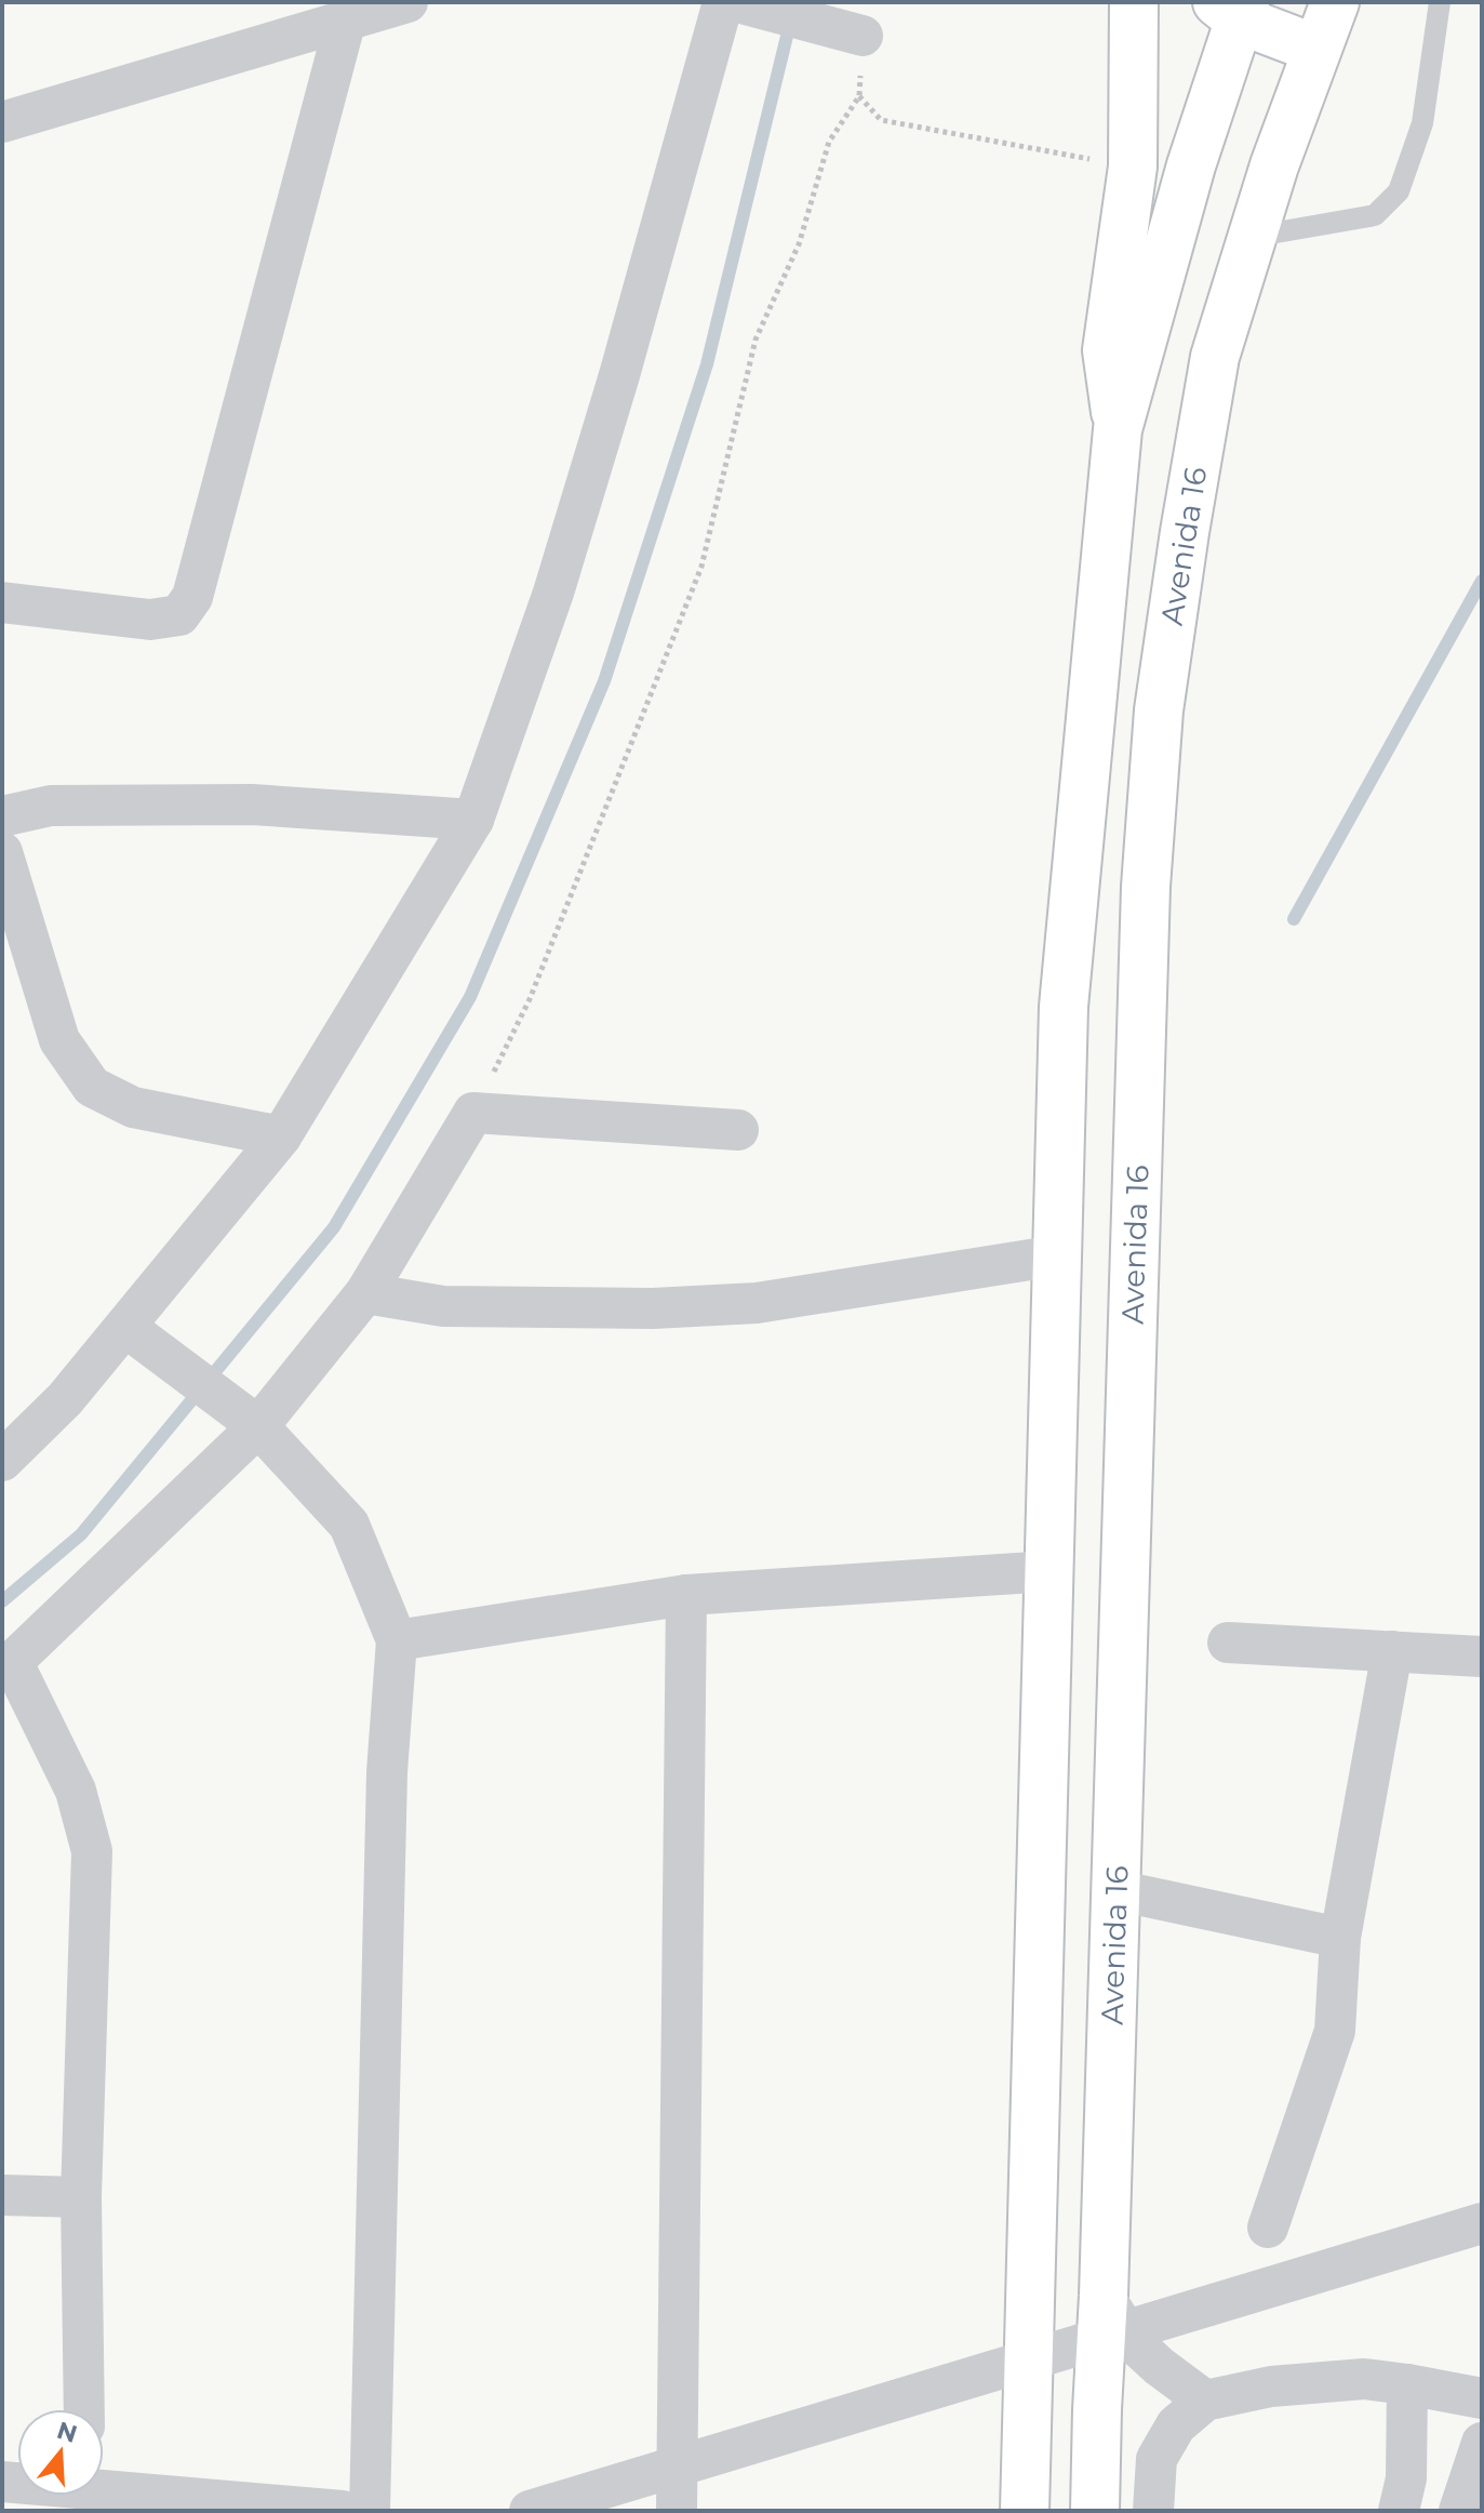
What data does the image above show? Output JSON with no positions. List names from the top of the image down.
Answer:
{
  "streets": {
    "main road": ["Avenida 16"]
  },
  "north": "top"
}
